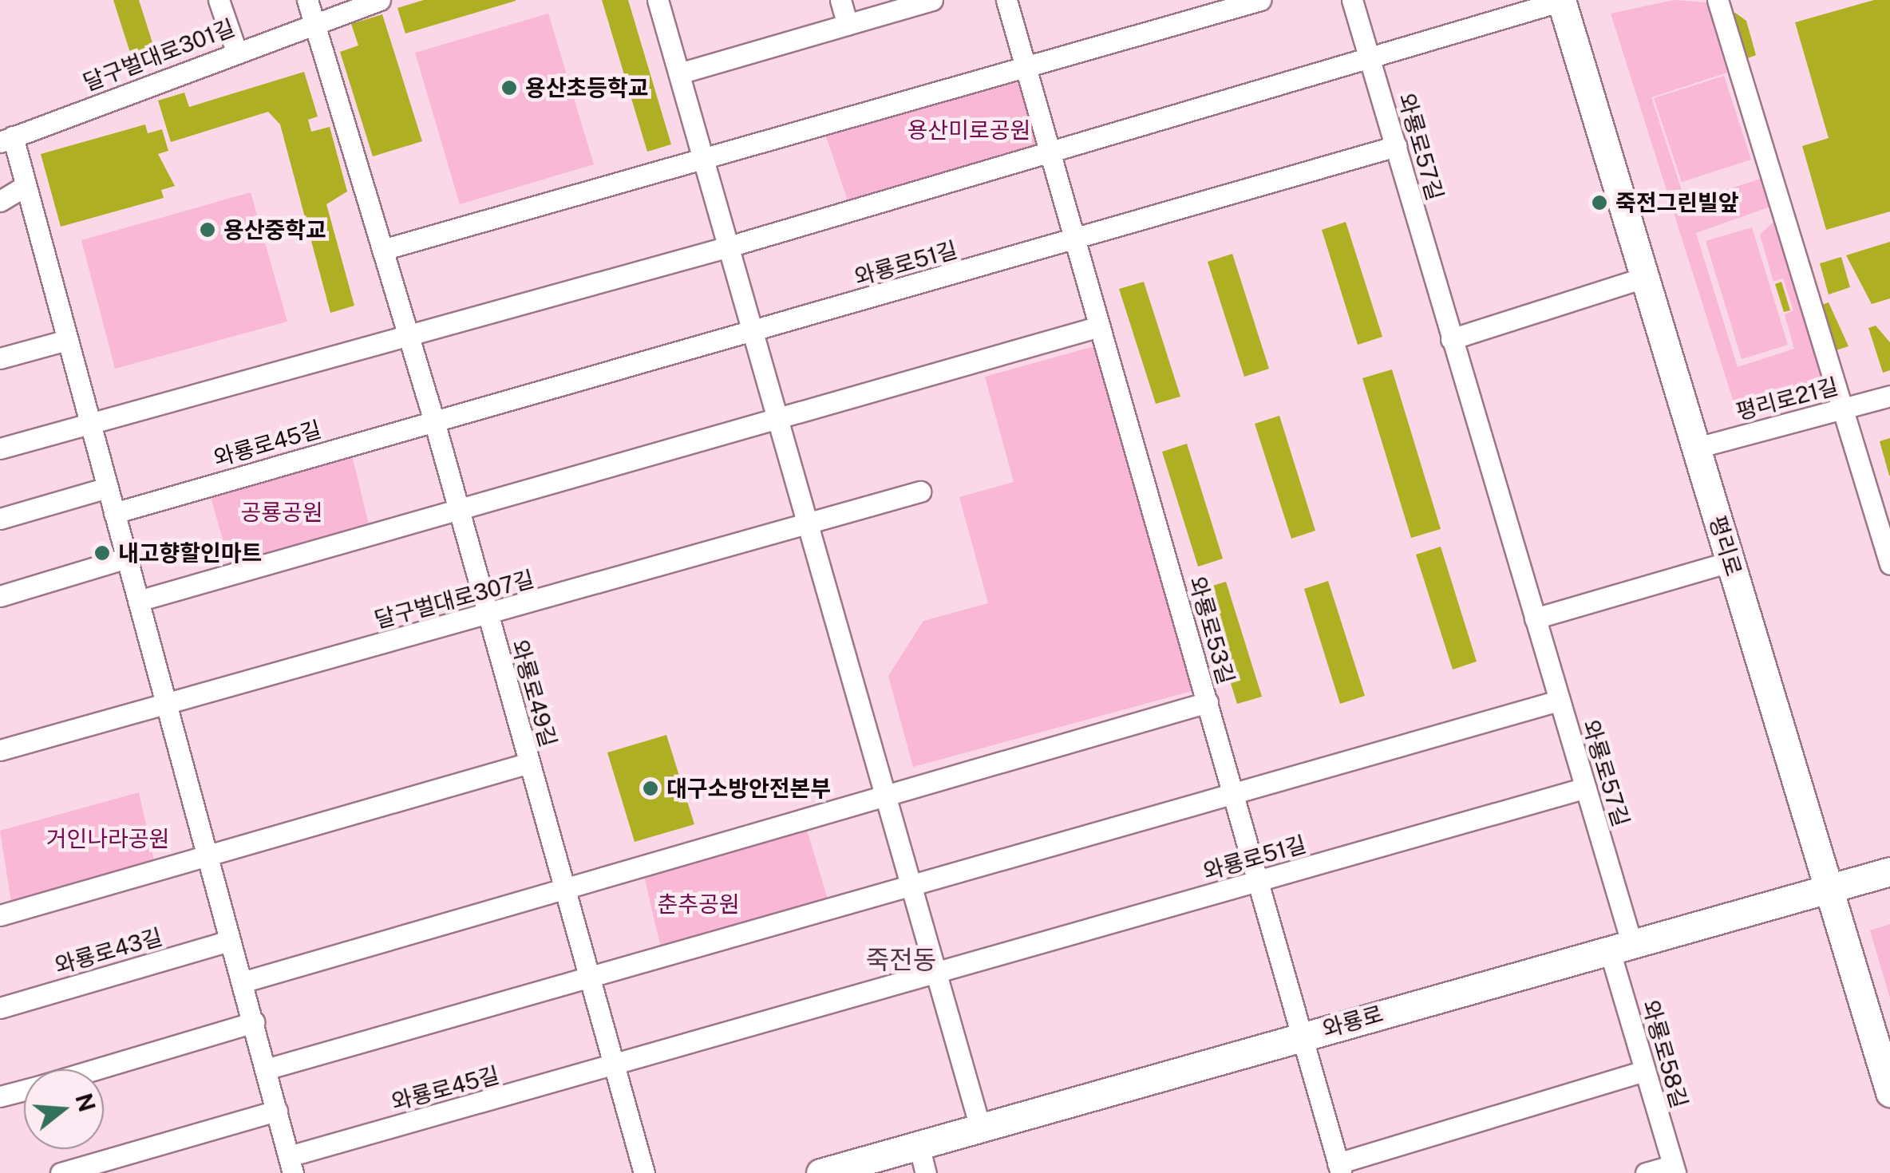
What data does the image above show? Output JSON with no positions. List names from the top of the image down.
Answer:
{
  "streets": {
    "main road": ["평리로", "와룡로"],
    "street": [
      "달구벌대로301길",
      "와룡로57길",
      "와룡로51길",
      "평리로21길",
      "와룡로45길",
      "달구벌대로307길",
      "와룡로53길",
      "와룡로49길",
      "와룡로43길",
      "와룡로58길"
    ]
  },
  "crossings": [
    ["달구벌대로301길", "와룡로45길"],
    ["달구벌대로301길", "와룡로49길"],
    ["와룡로57길", "와룡로51길"],
    ["와룡로57길", "와룡로"],
    ["와룡로57길", "와룡로58길"],
    ["와룡로51길", "와룡로53길"],
    ["평리로21길", "평리로"],
    ["와룡로45길", "달구벌대로307길"],
    ["와룡로45길", "와룡로49길"],
    ["와룡로45길", "와룡로43길"],
    ["평리로", "와룡로"],
    ["달구벌대로307길", "와룡로49길"],
    ["와룡로53길", "와룡로"],
    ["와룡로", "와룡로58길"]
  ],
  "districts": ["죽전동"],
  "parks": [
    "용산미로공원",
    "공룡공원",
    "거인나라공원",
    "춘추공원"
  ],
  "places": [
    "용산초등학교",
    "죽전그린빌앞",
    "용산중학교",
    "내고향할인마트",
    "대구소방안전본부"
  ],
  "north": "right"
}
